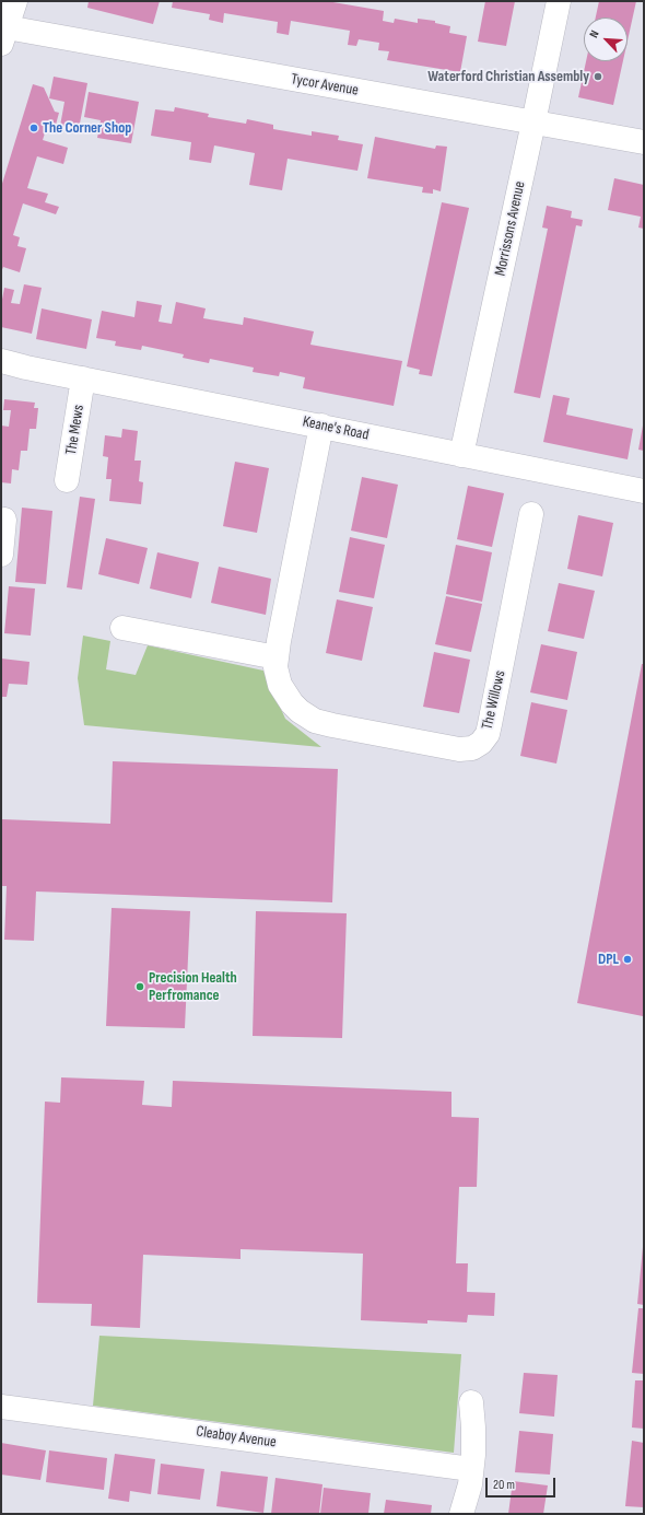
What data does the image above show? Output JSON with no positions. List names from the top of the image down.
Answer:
{
  "streets": {
    "street": [
      "Tycor Avenue",
      "Morrissons Avenue",
      "Keane's Road",
      "The Mews",
      "The Willows",
      "Cleaboy Avenue"
    ]
  },
  "crossings": [
    ["Tycor Avenue", "Morrissons Avenue"],
    ["Morrissons Avenue", "Keane's Road"],
    ["Keane's Road", "The Mews"],
    ["Keane's Road", "The Willows"]
  ],
  "places": [
    "Waterford Christian Assembly",
    "The Corner Shop",
    "DPL",
    "Precision Health Perfromance"
  ],
  "scale_bar": "20 m",
  "north": "top left"
}
